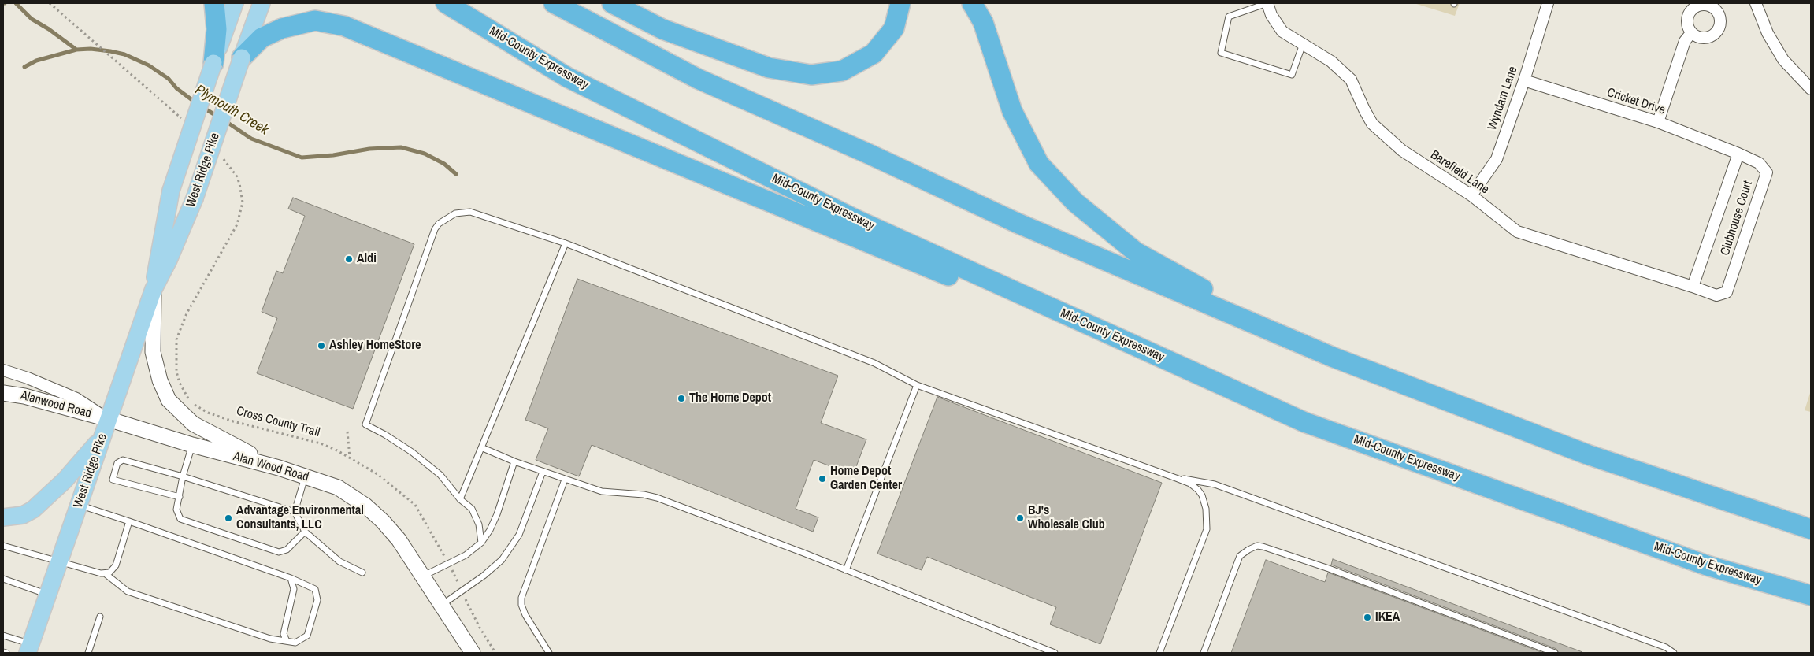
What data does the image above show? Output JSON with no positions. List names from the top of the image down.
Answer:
{
  "streets": {
    "highway": ["Mid-County Expressway"],
    "main road": ["West Ridge Pike"],
    "street": [
      "Wyndam Lane",
      "Cricket Drive",
      "Barefield Lane",
      "Clubhouse Court",
      "Alanwood Road",
      "Alan Wood Road"
    ],
    "path": ["Cross County Trail"]
  },
  "crossings": [
    ["Wyndam Lane", "Cricket Drive"],
    ["Wyndam Lane", "Barefield Lane"],
    ["Cricket Drive", "Clubhouse Court"],
    ["West Ridge Pike", "Alanwood Road"],
    ["West Ridge Pike", "Alan Wood Road"],
    ["Barefield Lane", "Clubhouse Court"],
    ["Alanwood Road", "Alan Wood Road"]
  ],
  "water": ["Plymouth Creek"],
  "places": [
    "Aldi",
    "Ashley HomeStore",
    "The Home Depot",
    "Home Depot Garden Center",
    "Advantage Environmental Consultants, LLC",
    "BJ's Wholesale Club",
    "IKEA"
  ]
}
